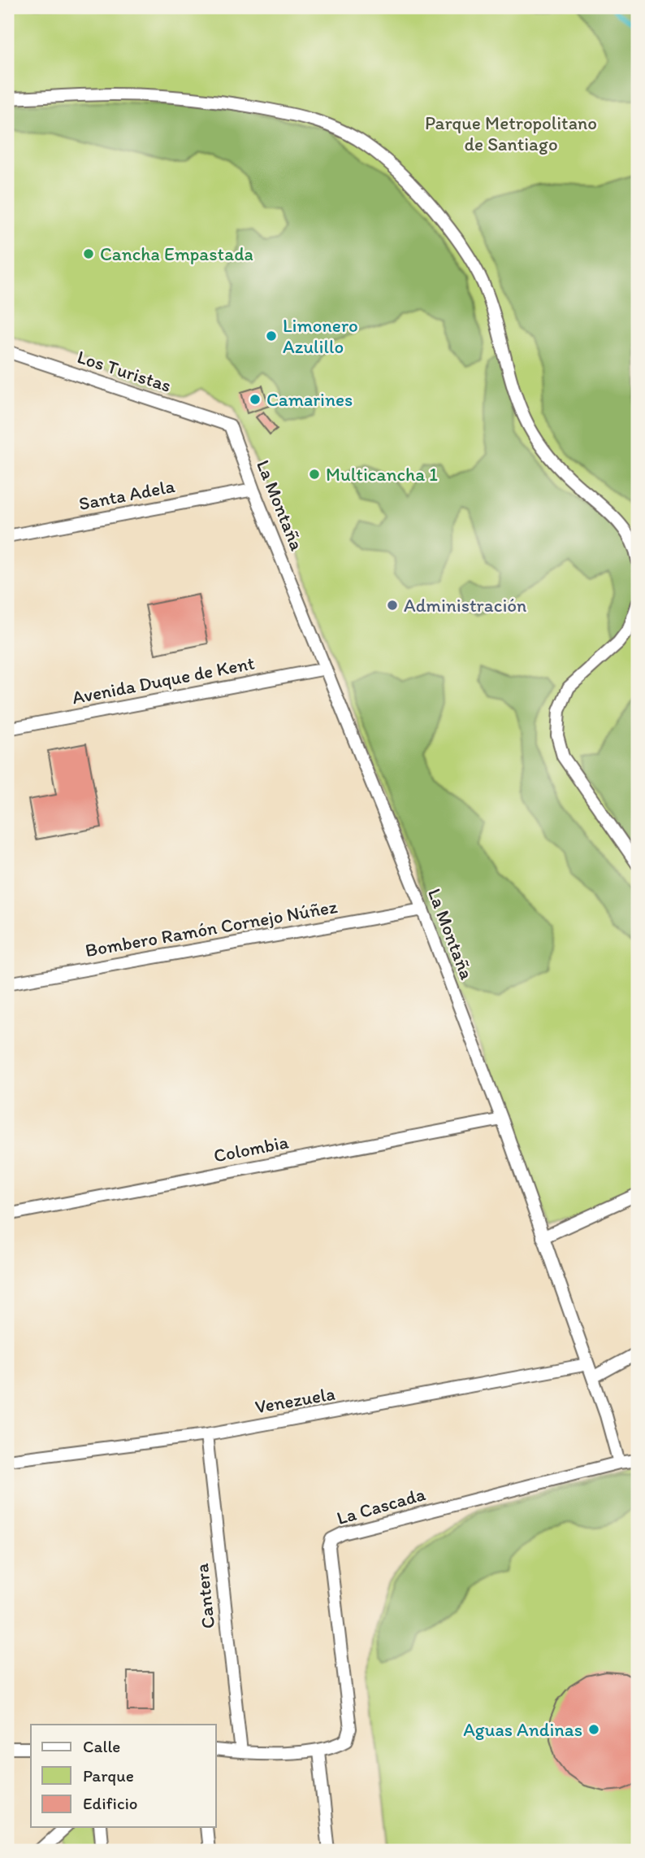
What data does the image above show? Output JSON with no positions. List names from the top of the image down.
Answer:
{
  "streets": {
    "street": [
      "Los Turistas",
      "Santa Adela",
      "La Montaña",
      "Avenida Duque de Kent",
      "Bombero Ramón Cornejo Núñez",
      "Colombia",
      "Venezuela",
      "La Cascada",
      "Cantera"
    ]
  },
  "crossings": [
    ["Los Turistas", "La Montaña"],
    ["Santa Adela", "La Montaña"],
    ["La Montaña", "Avenida Duque de Kent"],
    ["La Montaña", "Bombero Ramón Cornejo Núñez"],
    ["La Montaña", "Colombia"],
    ["La Montaña", "Venezuela"],
    ["La Montaña", "La Cascada"],
    ["Venezuela", "Cantera"]
  ],
  "parks": ["Parque Metropolitano de Santiago"],
  "places": [
    "Cancha Empastada",
    "Limonero Azulillo",
    "Camarines",
    "Multicancha 1",
    "Administración",
    "Aguas Andinas"
  ],
  "legend": ["Calle", "Parque", "Edificio"]
}
